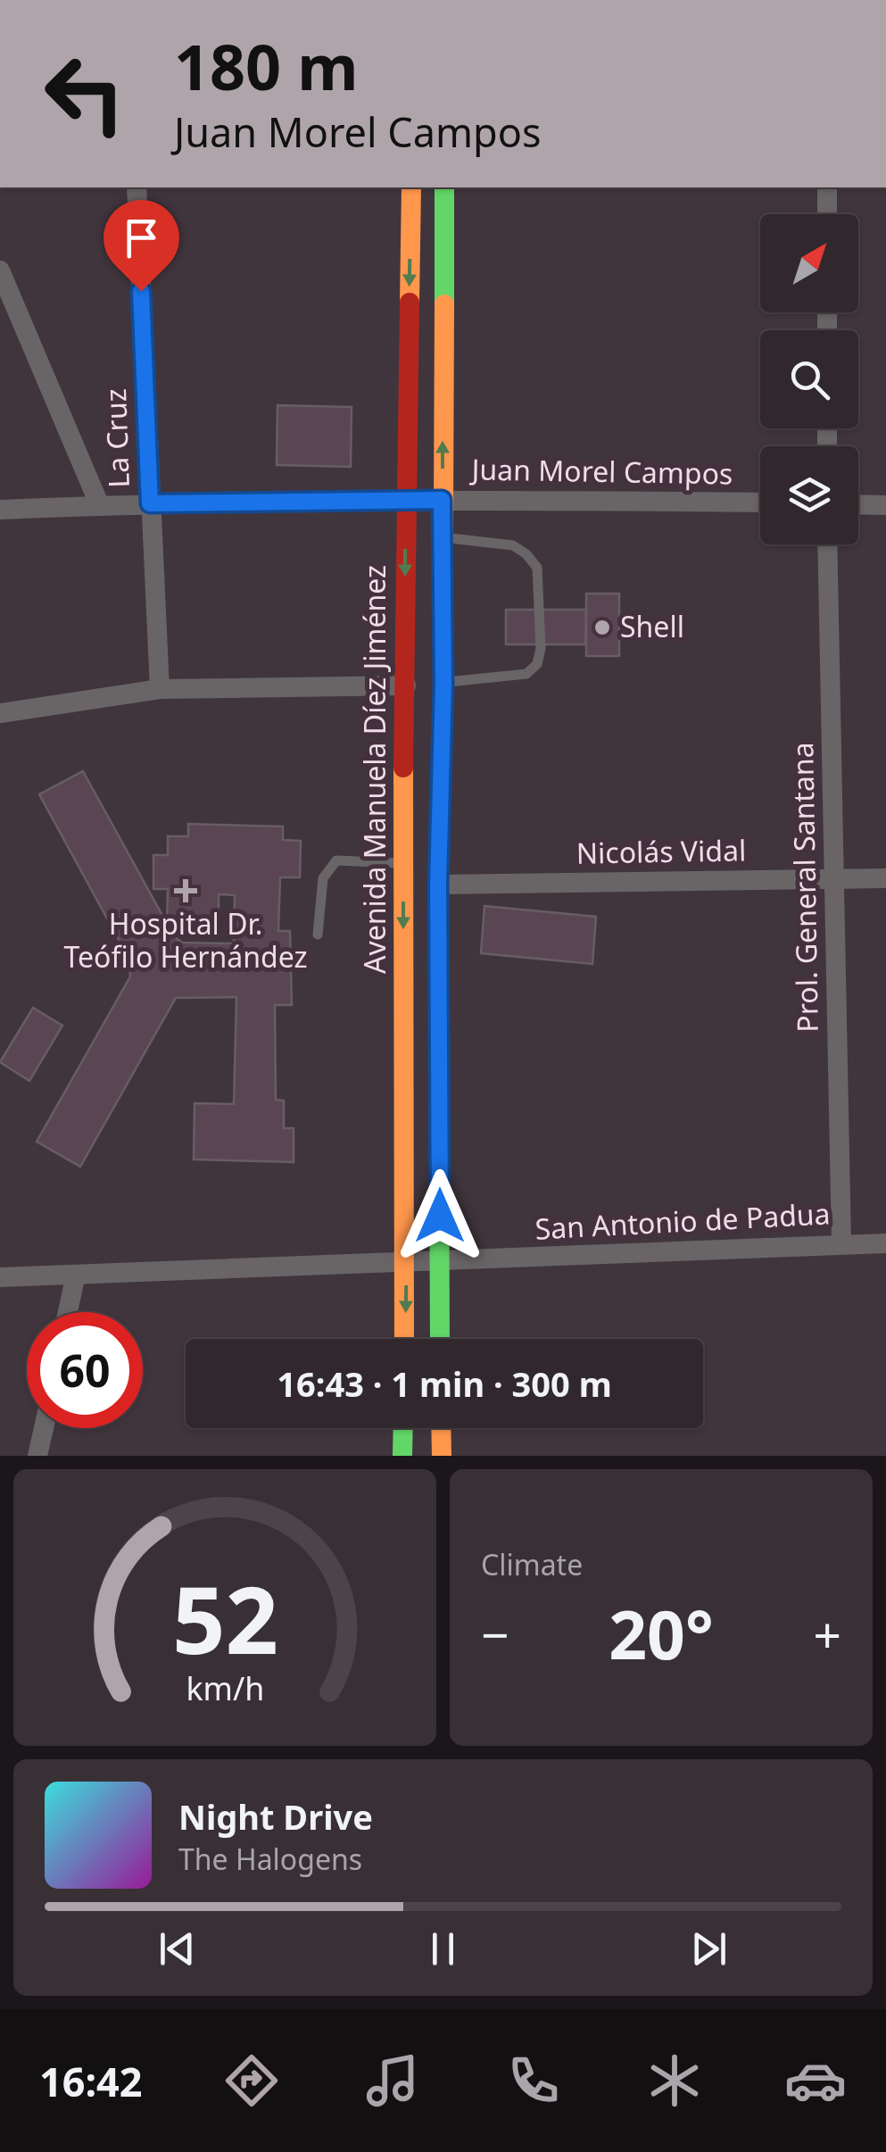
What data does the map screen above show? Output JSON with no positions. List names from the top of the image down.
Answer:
{
  "streets": {
    "main road": ["Avenida Manuela Díez Jiménez"],
    "street": [
      "La Cruz",
      "Juan Morel Campos",
      "Nicolás Vidal",
      "Prol. General Santana",
      "San Antonio de Padua"
    ]
  },
  "crossings": [
    ["La Cruz", "Juan Morel Campos"],
    ["Juan Morel Campos", "Avenida Manuela Díez Jiménez"],
    ["Avenida Manuela Díez Jiménez", "San Antonio de Padua"],
    ["Nicolás Vidal", "Prol. General Santana"],
    ["Prol. General Santana", "San Antonio de Padua"]
  ],
  "places": {
    "other": ["Shell"],
    "health": ["Hospital Dr. Teófilo Hernández"]
  },
  "north": "top right",
  "page": {
    "turn": ["180 m", "Juan Morel Campos"],
    "limit": "60",
    "trip": "16:43 · 1 min · 300 m",
    "tile": "Climate",
    "heat": ["−", "20°", "+"],
    "song": ["Night Drive", "The Halogens"],
    "tabs": "16:42",
    "gauge": ["52", "km/h"]
  }
}
